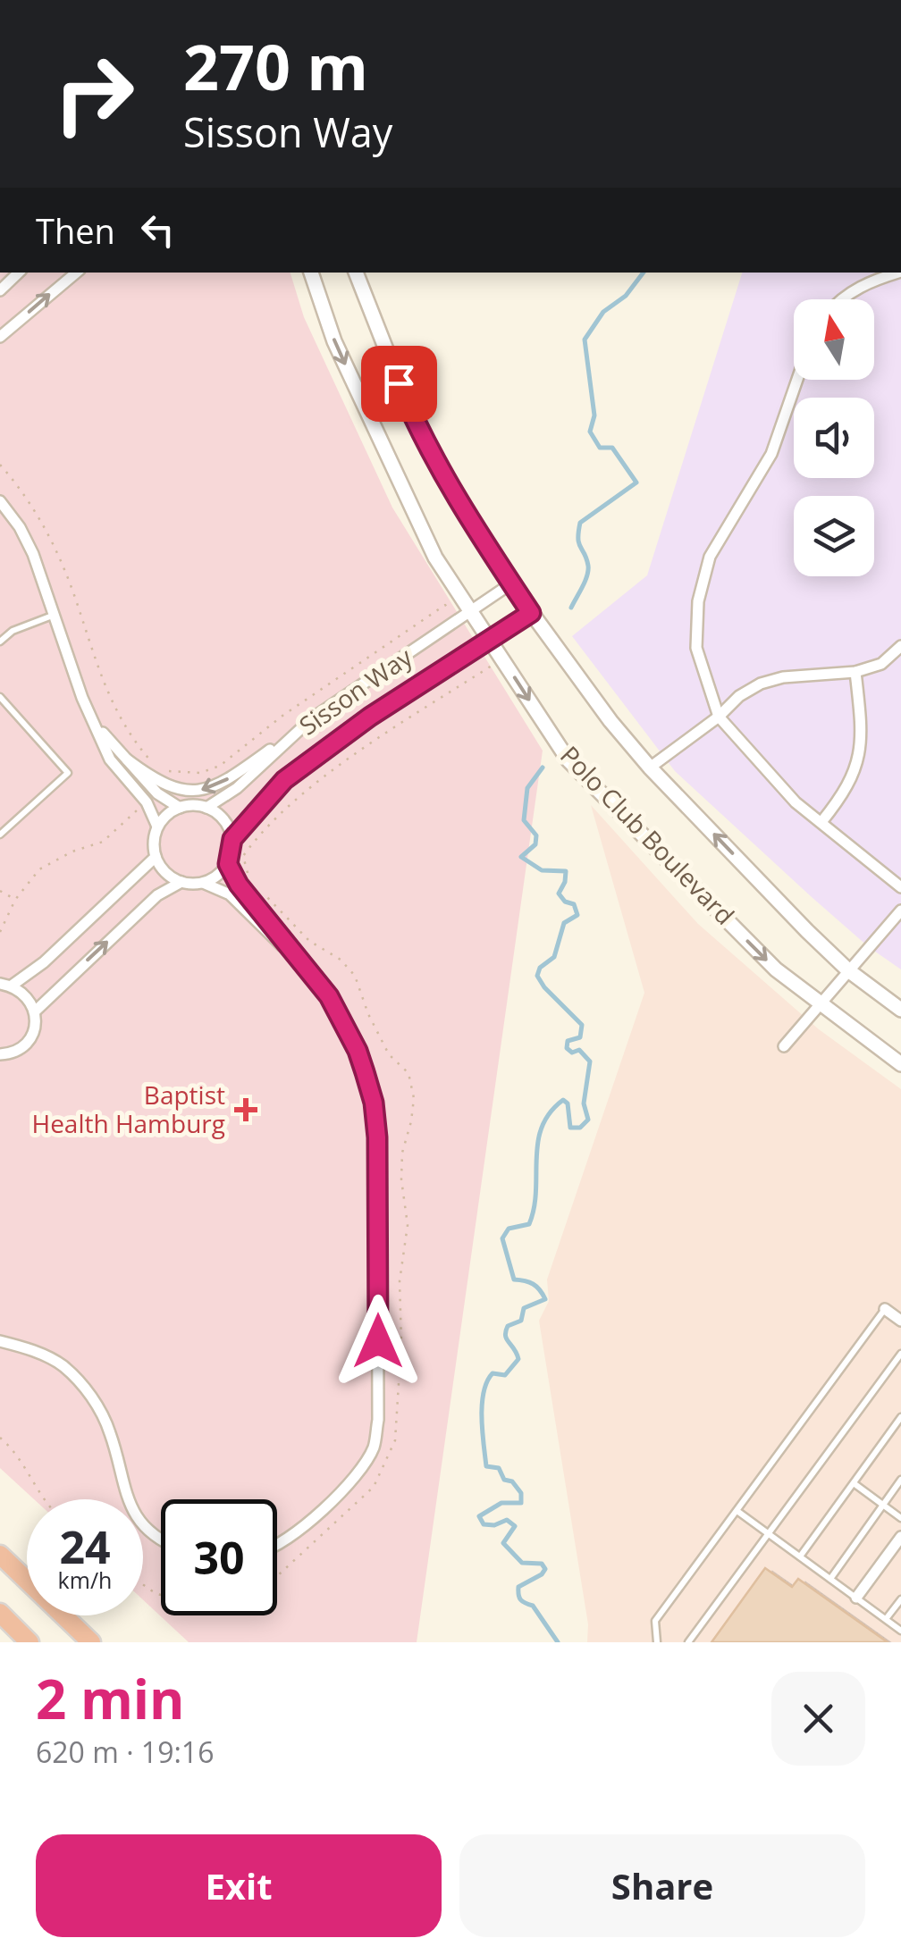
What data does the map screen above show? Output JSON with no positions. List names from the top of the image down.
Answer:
{
  "streets": {
    "street": ["Sisson Way", "Polo Club Boulevard"]
  },
  "crossings": [
    ["Sisson Way", "Polo Club Boulevard"]
  ],
  "places": {
    "health": ["Baptist Health Hamburg"]
  },
  "north": "top",
  "page": {
    "turn": ["270 m", "Sisson Way"],
    "then": "Then",
    "speed": "24 km/h",
    "limit": "30",
    "heading": ["2 min", "620 m · 19:16"],
    "buttons": ["Exit", "Share"]
  }
}
